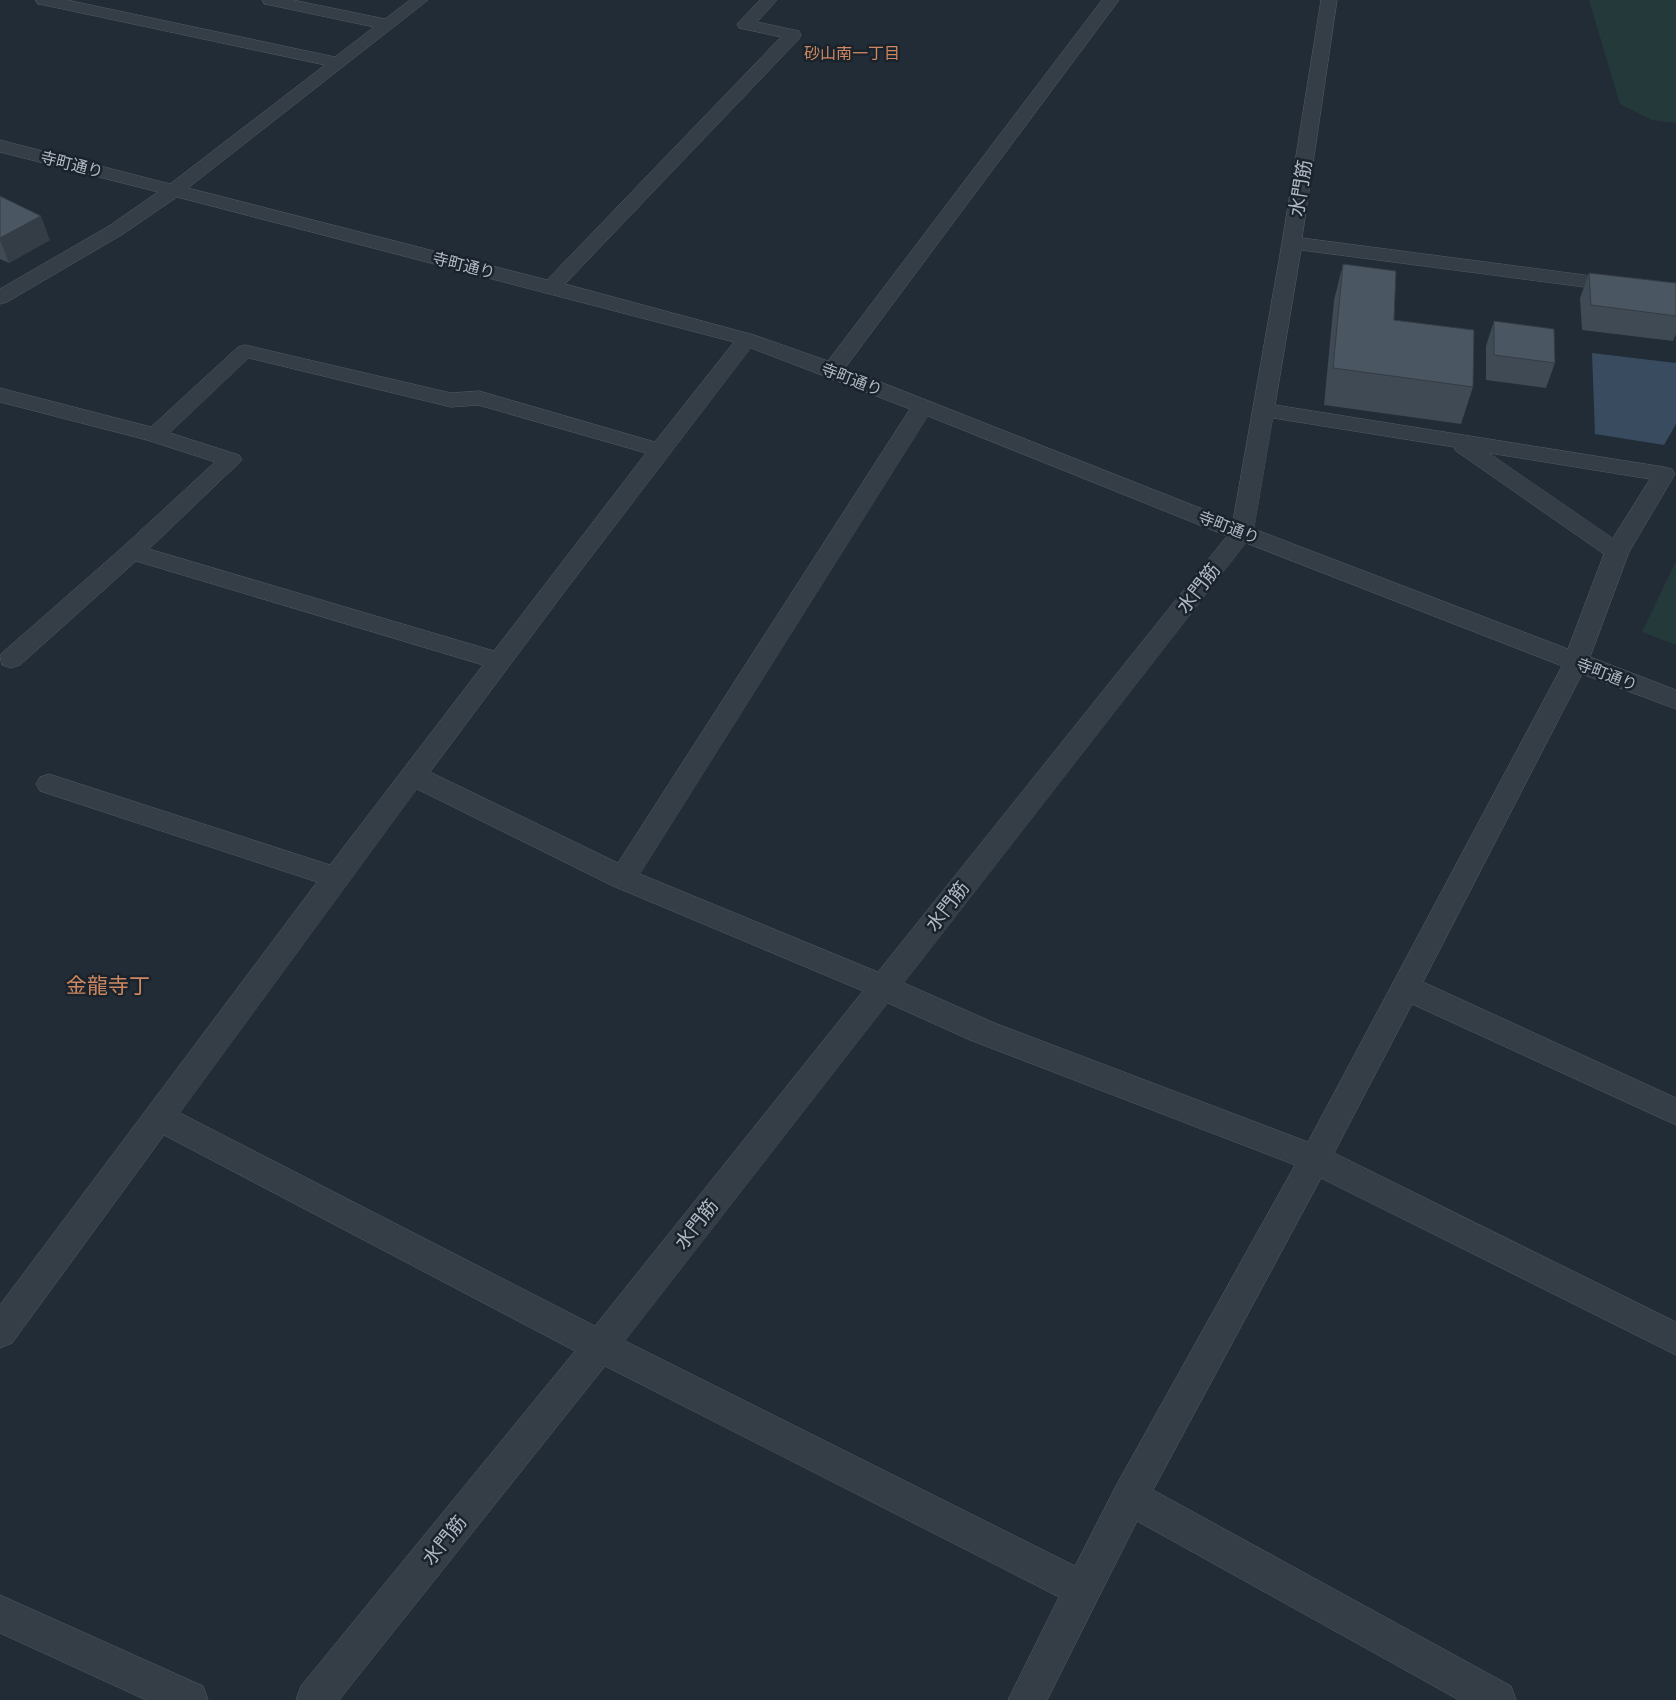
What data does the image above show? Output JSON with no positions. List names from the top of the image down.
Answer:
{
  "streets": {
    "street": ["寺町通り", "水門筋"]
  },
  "crossings": [
    ["寺町通り", "水門筋"]
  ],
  "districts": ["砂山南一丁目", "金龍寺丁"]
}
